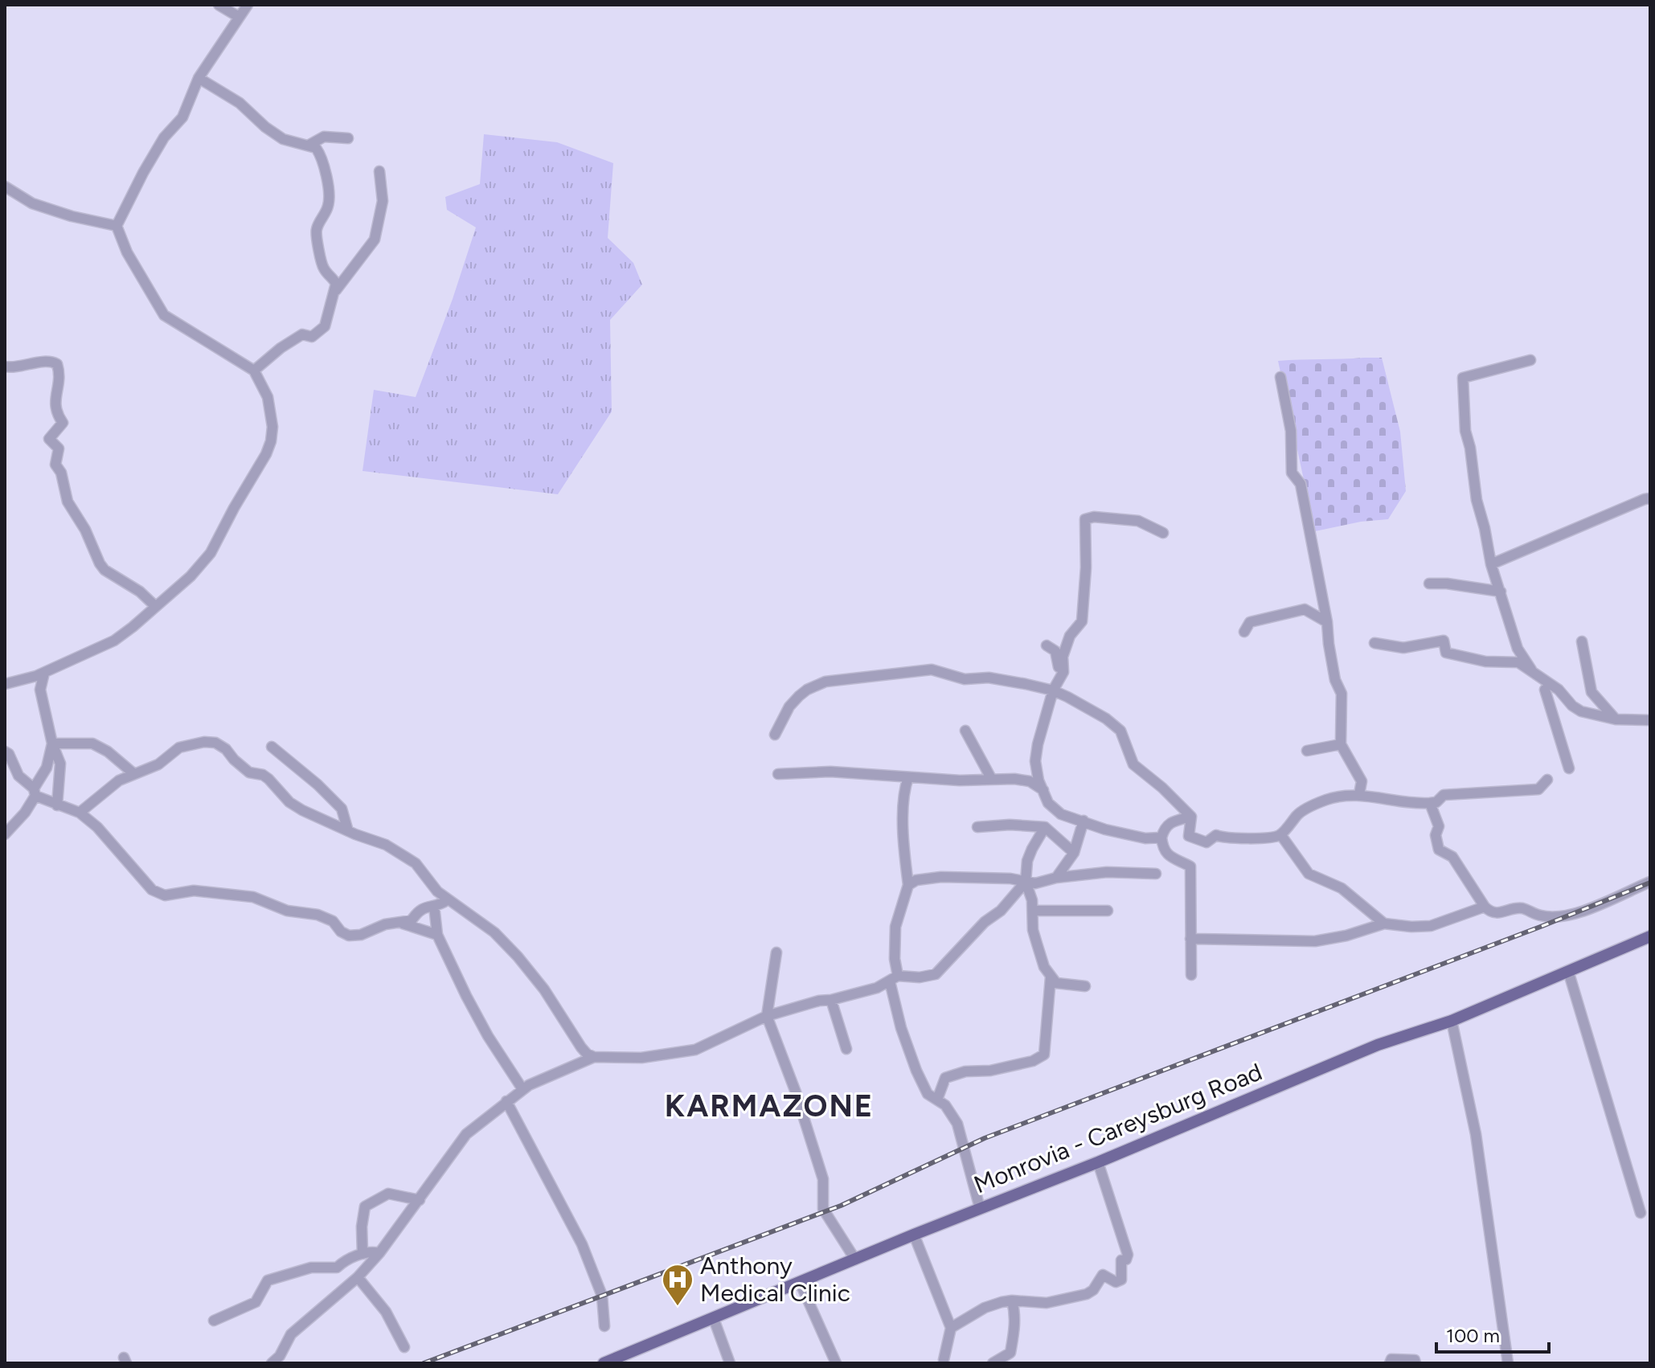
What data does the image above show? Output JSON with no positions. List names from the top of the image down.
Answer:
{
  "streets": {
    "main road": ["Monrovia - Careysburg Road"]
  },
  "districts": ["KARMAZONE"],
  "places": {
    "hospital": ["Anthony Medical Clinic"]
  },
  "scale_bar": "100 m"
}
